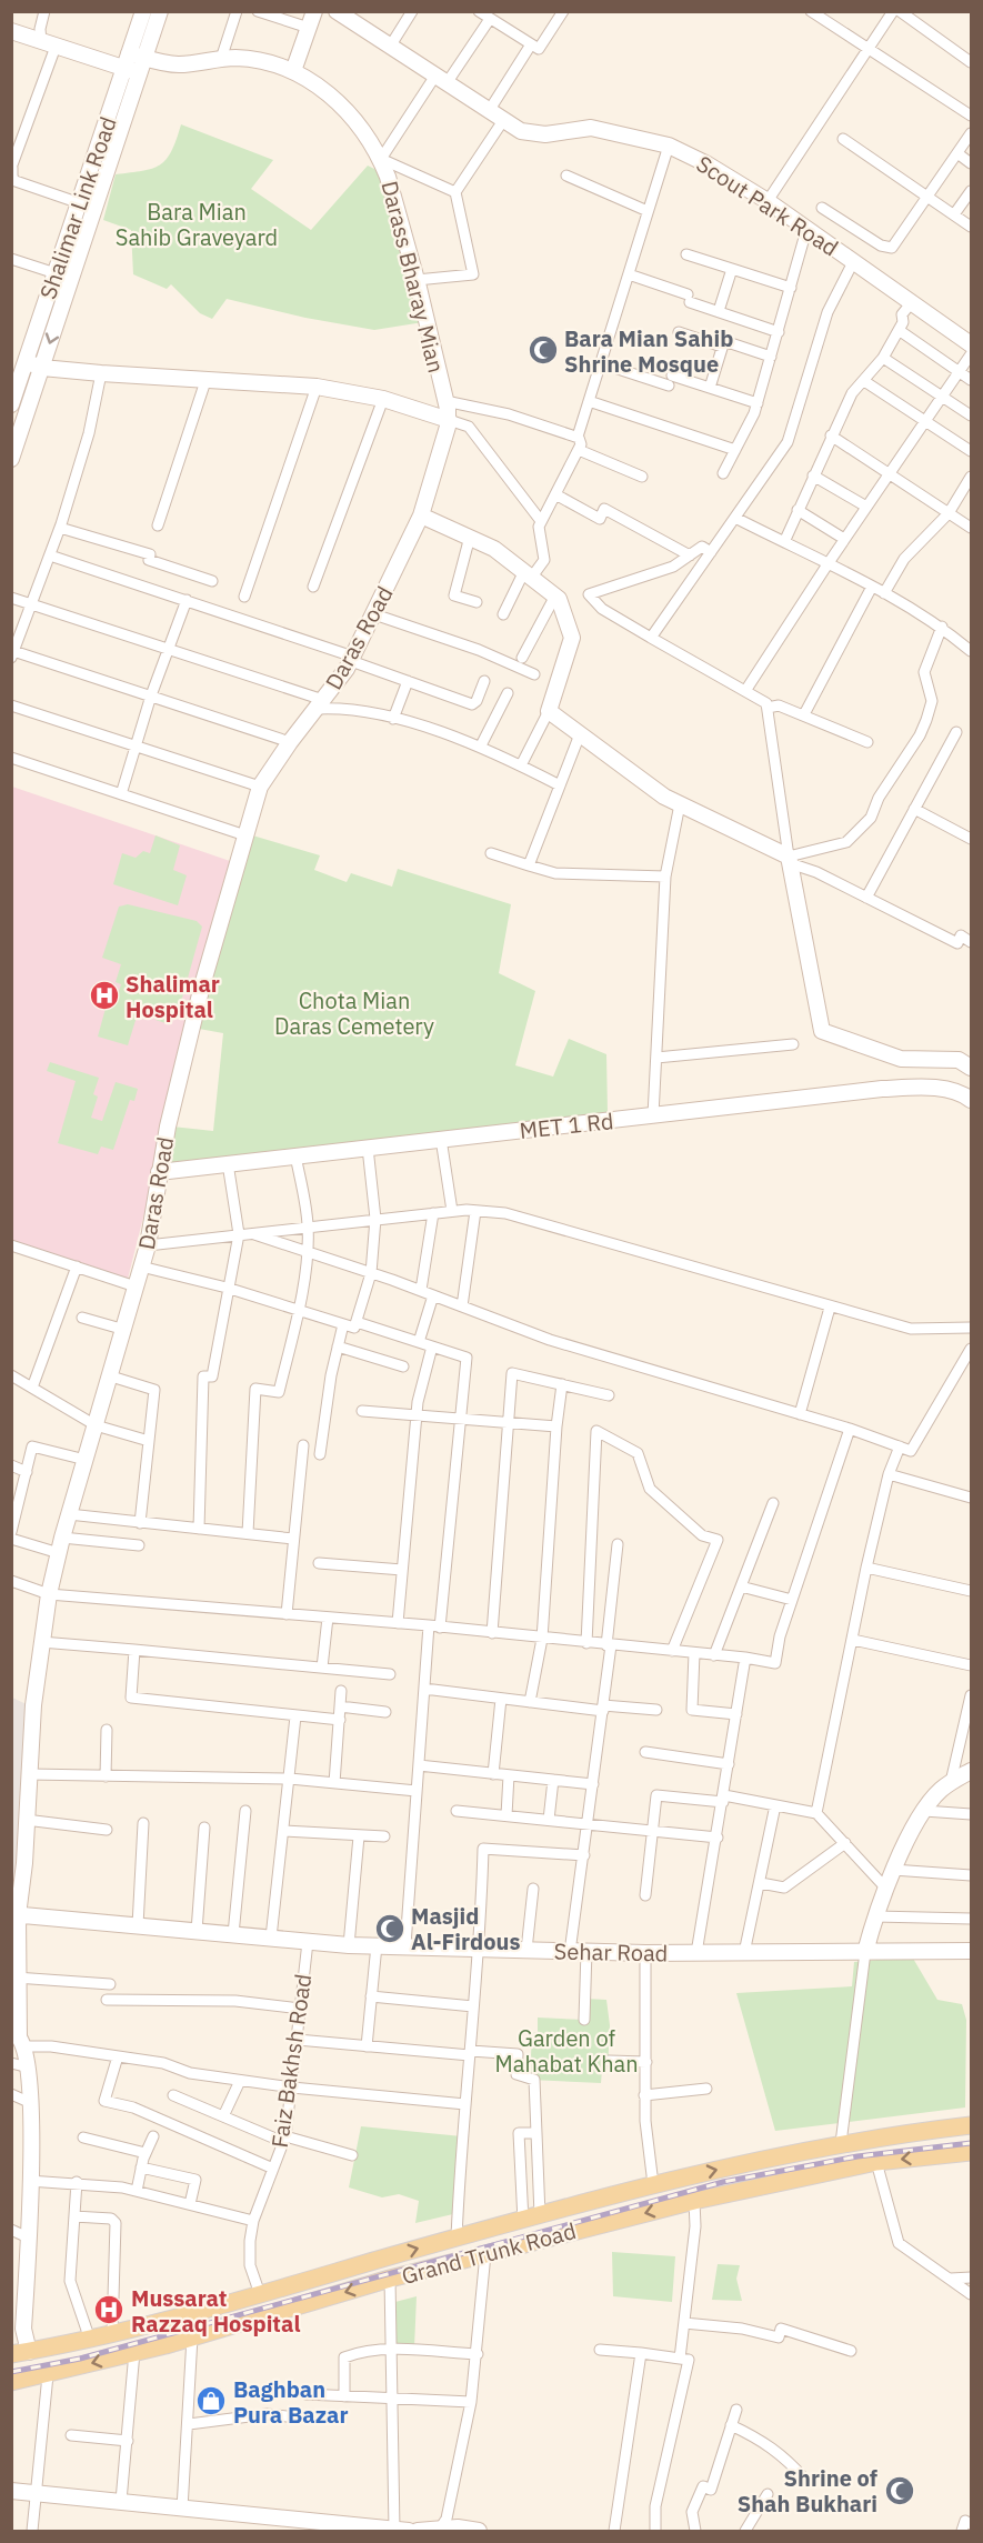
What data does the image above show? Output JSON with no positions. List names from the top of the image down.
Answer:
{
  "streets": {
    "main road": ["Grand Trunk Road"],
    "street": [
      "Scout Park Road",
      "Shalimar Link Road",
      "Darass Bharay Mian",
      "Daras Road",
      "MET 1 Rd",
      "Sehar Road",
      "Faiz Bakhsh Road"
    ]
  },
  "crossings": [
    ["Shalimar Link Road", "Darass Bharay Mian"],
    ["Darass Bharay Mian", "Daras Road"],
    ["Daras Road", "MET 1 Rd"],
    ["Daras Road", "Sehar Road"],
    ["Daras Road", "Grand Trunk Road"],
    ["Sehar Road", "Faiz Bakhsh Road"],
    ["Faiz Bakhsh Road", "Grand Trunk Road"]
  ],
  "parks": ["Bara Mian Sahib Graveyard", "Chota Mian Daras Cemetery", "Garden of Mahabat Khan"],
  "places": {
    "mosque": ["Bara Mian Sahib Shrine Mosque", "Masjid Al-Firdous", "Shrine of Shah Bukhari"],
    "hospital": ["Shalimar Hospital", "Mussarat Razzaq Hospital"],
    "shop": ["Baghban Pura Bazar"]
  }
}
